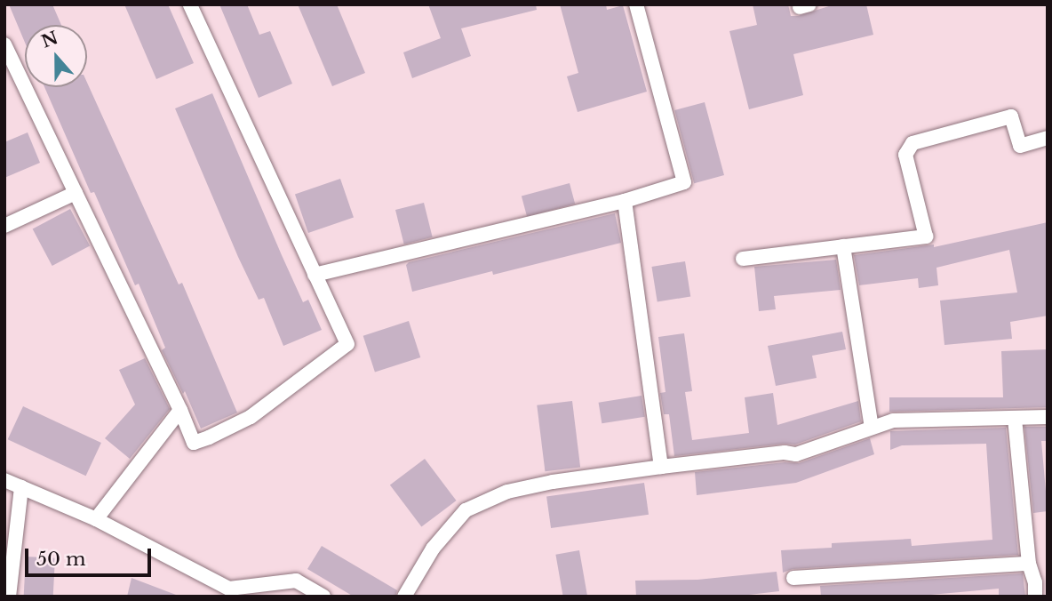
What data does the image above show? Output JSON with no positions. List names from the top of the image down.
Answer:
{
  "scale_bar": "50 m",
  "north": "top"
}
